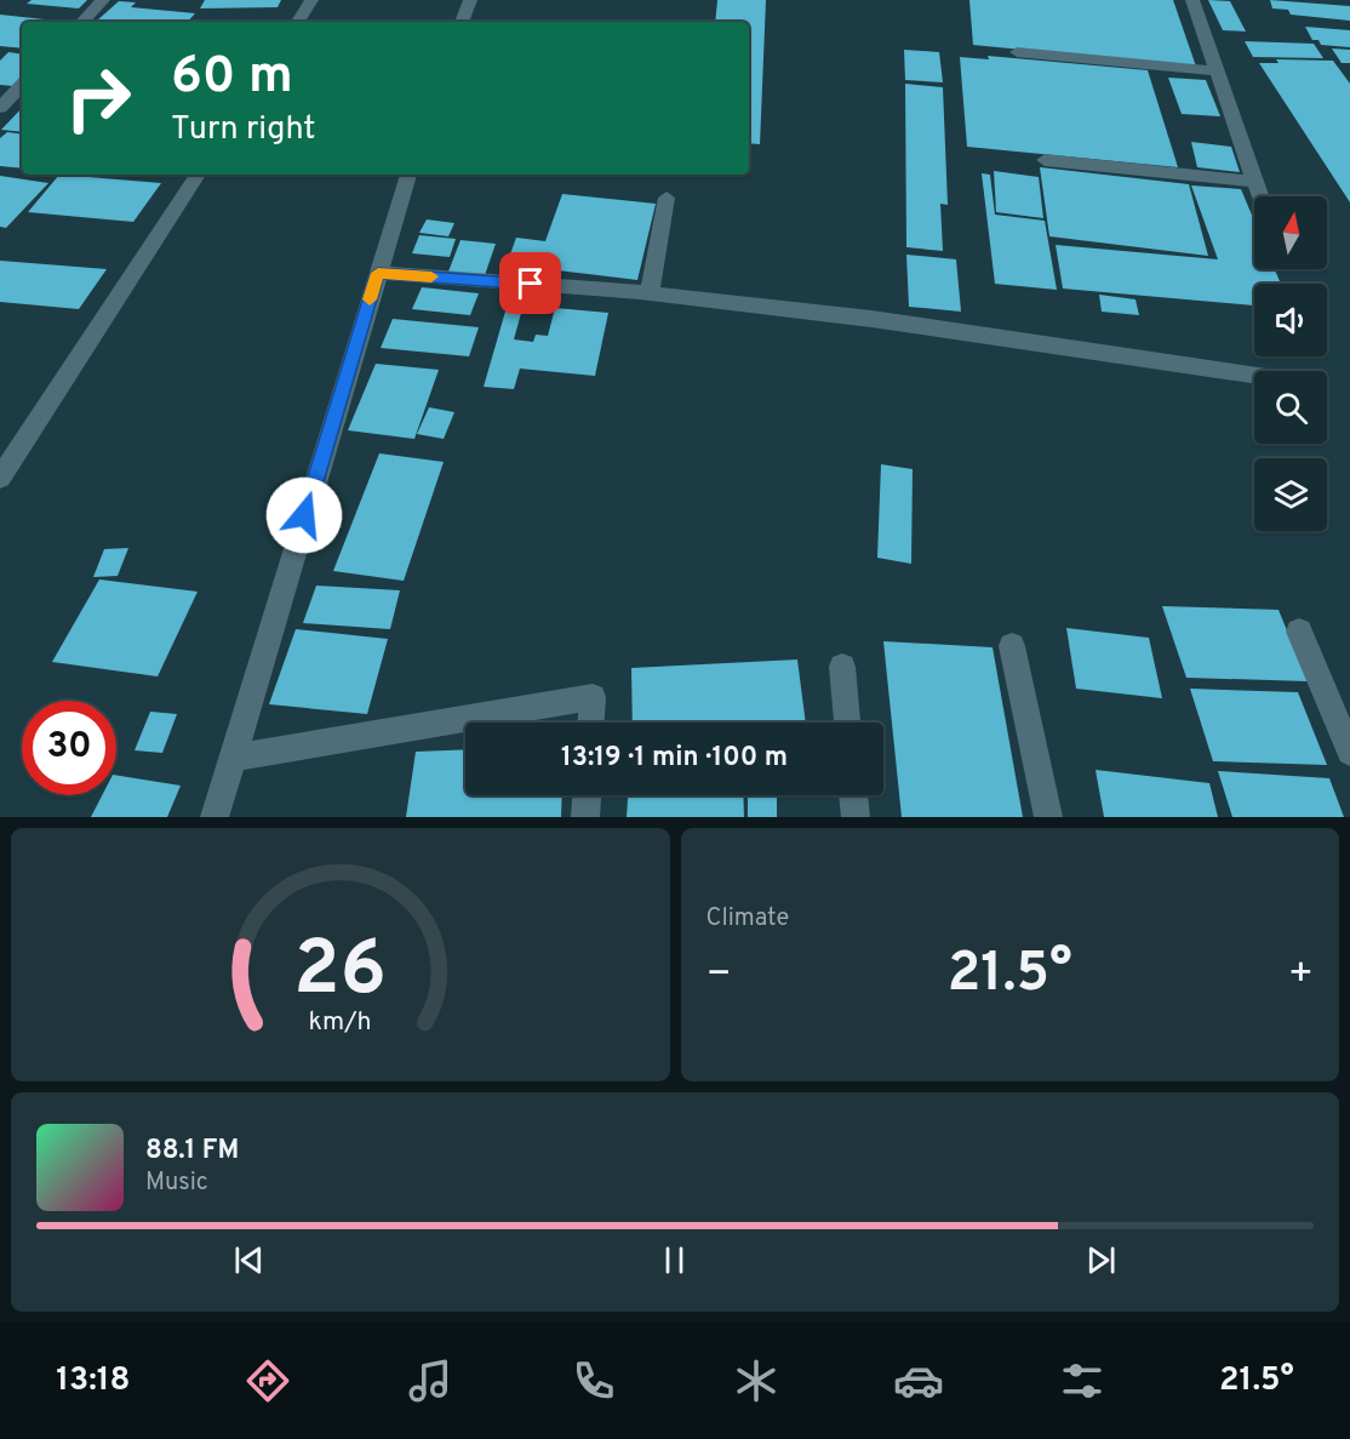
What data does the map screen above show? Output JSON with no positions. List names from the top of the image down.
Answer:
{
  "north": "top",
  "page": {
    "turn": ["60 m", "Turn right"],
    "limit": "30",
    "trip": "13:19 · 1 min · 100 m",
    "tile": "Climate",
    "heat": ["−", "21.5°", "+"],
    "song": ["88.1 FM", "Music"],
    "tabs": ["13:18", "21.5°"],
    "gauge": ["26", "km/h"]
  }
}
